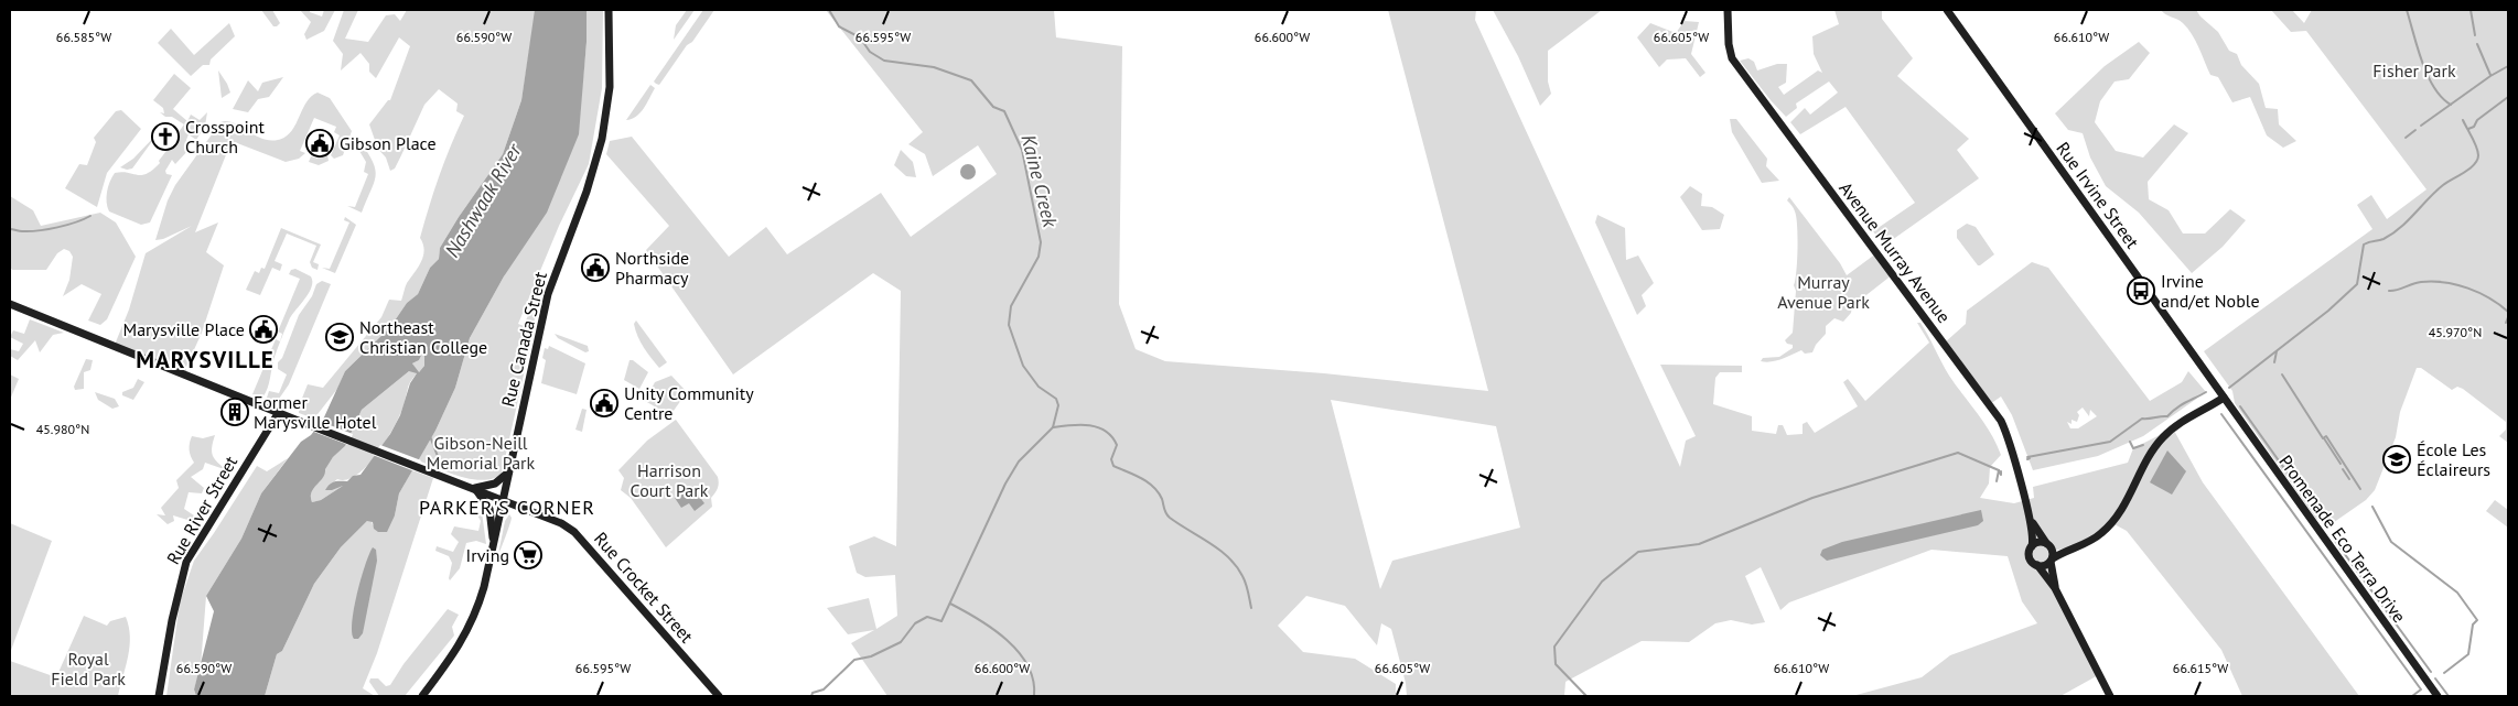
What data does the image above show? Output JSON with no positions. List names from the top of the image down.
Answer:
{
  "streets": {
    "street": [
      "Rue Irvine Street",
      "Avenue Murray Avenue",
      "Rue Canada Street",
      "Rue River Street",
      "Promenade Eco Terra Drive",
      "Rue Crocket Street"
    ]
  },
  "crossings": [
    ["Rue Irvine Street", "Promenade Eco Terra Drive"],
    ["Rue Canada Street", "Rue Crocket Street"],
    ["Rue River Street", "Rue Crocket Street"]
  ],
  "districts": ["MARYSVILLE", "PARKER'S CORNER"],
  "water": ["Kaine Creek", "Nashwaak River"],
  "parks": [
    "Fisher Park",
    "Murray Avenue Park",
    "Gibson-Neill Memorial Park",
    "Harrison Court Park",
    "Royal Field Park"
  ],
  "places": {
    "church": ["Crosspoint Church"],
    "public building": [
      "Gibson Place",
      "Northside Pharmacy",
      "Marysville Place",
      "Unity Community Centre"
    ],
    "bus stop": ["Irvine and/et Noble"],
    "school or university": ["Northeast Christian College", "École Les Éclaireurs"],
    "building": ["Former Marysville Hotel"],
    "supermarket": ["Irving"]
  },
  "coordinates": [
    "66.585°W",
    "66.590°W",
    "66.595°W",
    "66.600°W",
    "66.605°W",
    "66.610°W",
    "45.970°N",
    "45.980°N",
    "66.615°W"
  ]
}
